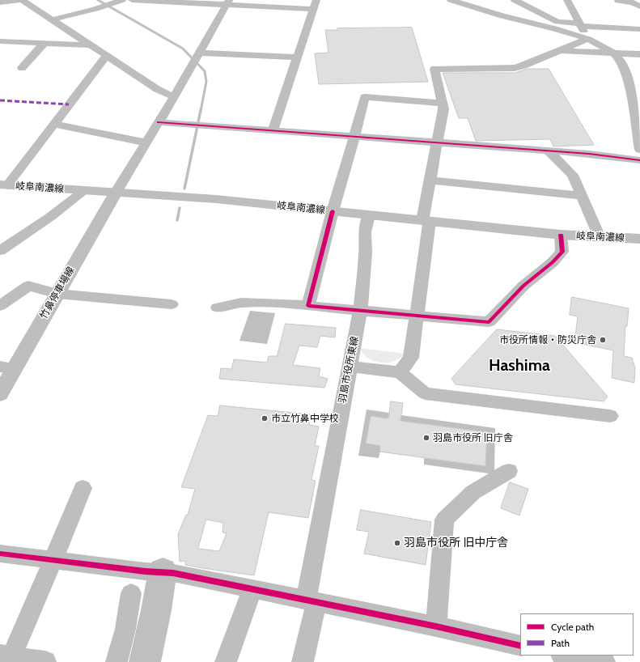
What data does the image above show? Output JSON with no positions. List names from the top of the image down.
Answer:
{
  "streets": {
    "main road": ["岐阜南濃線", "竹鼻停車場線"],
    "street": ["羽島市役所東線"]
  },
  "crossings": [
    ["岐阜南濃線", "竹鼻停車場線"],
    ["岐阜南濃線", "羽島市役所東線"]
  ],
  "districts": ["Hashima"],
  "places": [
    "市役所情報・防災庁舎",
    "市立竹鼻中学校",
    "羽島市役所 旧庁舎",
    "羽島市役所 旧中庁舎"
  ],
  "legend": ["Cycle path", "Path"]
}
